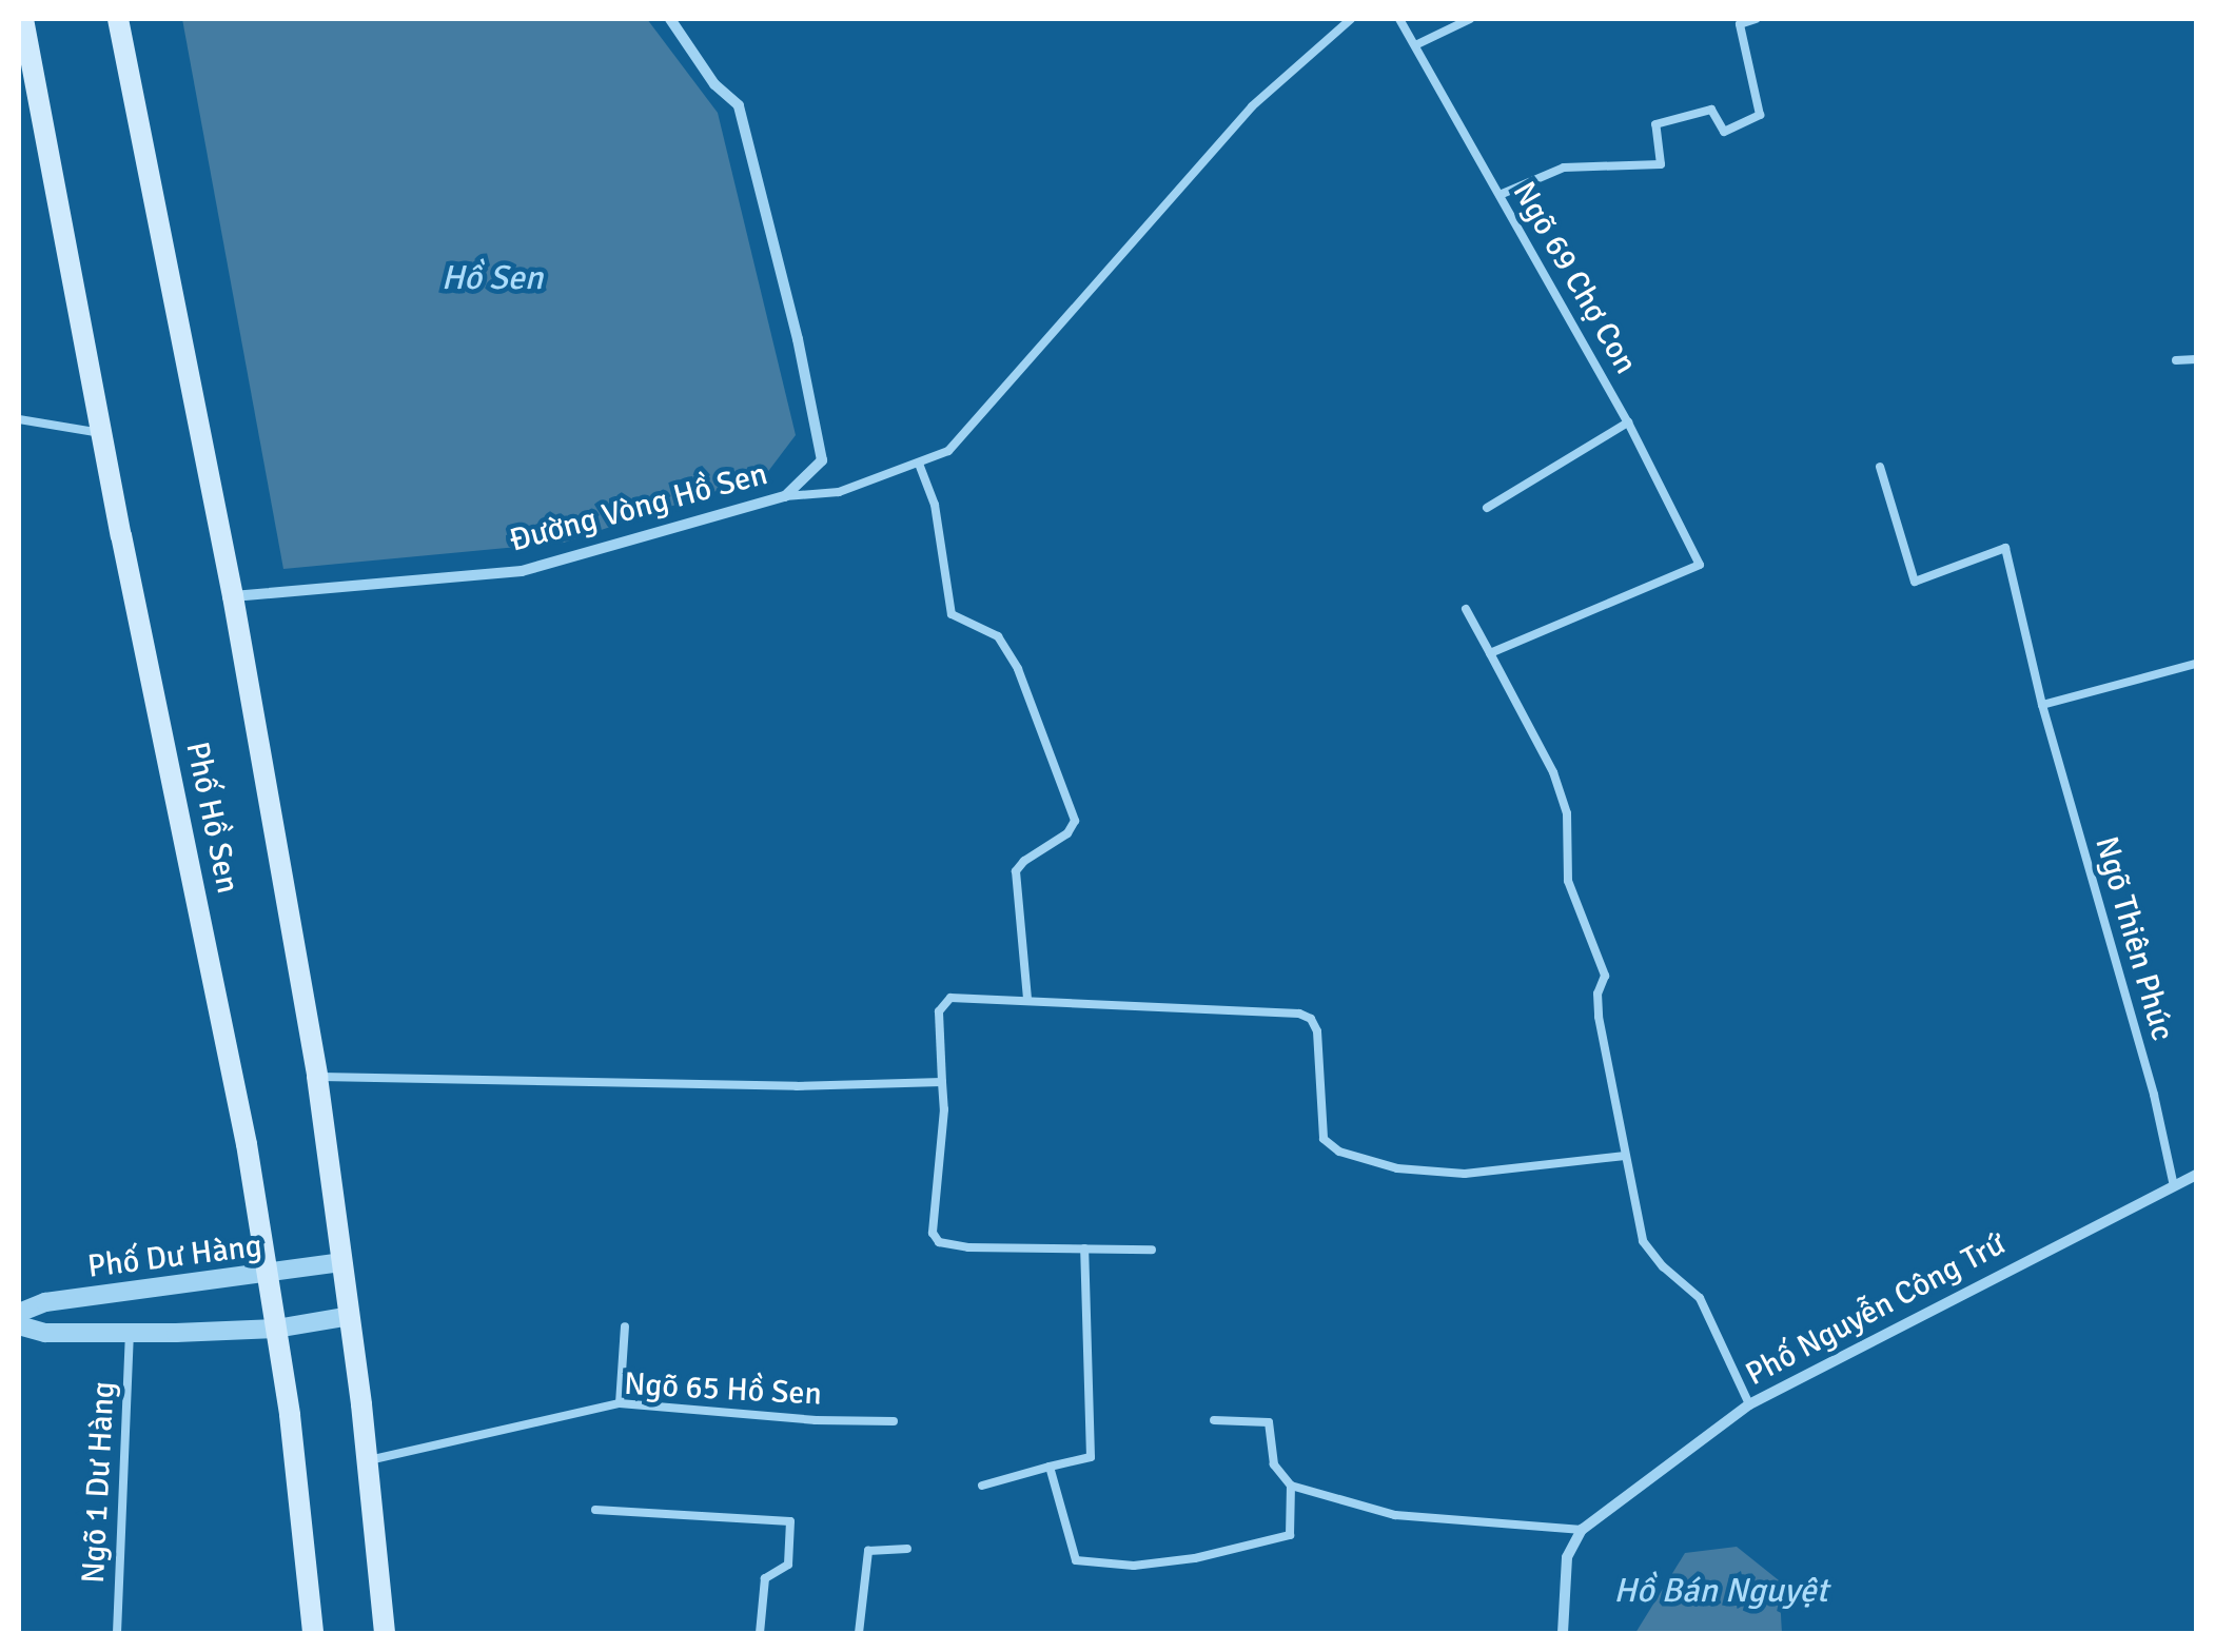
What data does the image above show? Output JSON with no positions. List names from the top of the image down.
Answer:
{
  "streets": {
    "main road": ["Phố Hồ Sen"],
    "street": ["Đường Vòng Hồ Sen", "Phố Dư Hàng", "Phố Nguyễn Công Trứ"],
    "lane": [
      "Ngõ 69 Chợ Con",
      "Ngõ Thiên Phúc",
      "Ngõ 65 Hồ Sen",
      "Ngõ 1 Dư Hàng"
    ]
  },
  "crossings": [
    ["Đường Vòng Hồ Sen", "Phố Hồ Sen"],
    ["Phố Hồ Sen", "Phố Dư Hàng"],
    ["Phố Hồ Sen", "Ngõ 65 Hồ Sen"],
    ["Ngõ Thiên Phúc", "Phố Nguyễn Công Trứ"]
  ],
  "water": ["Hồ Sen", "Hồ Bán Nguyệt"]
}
